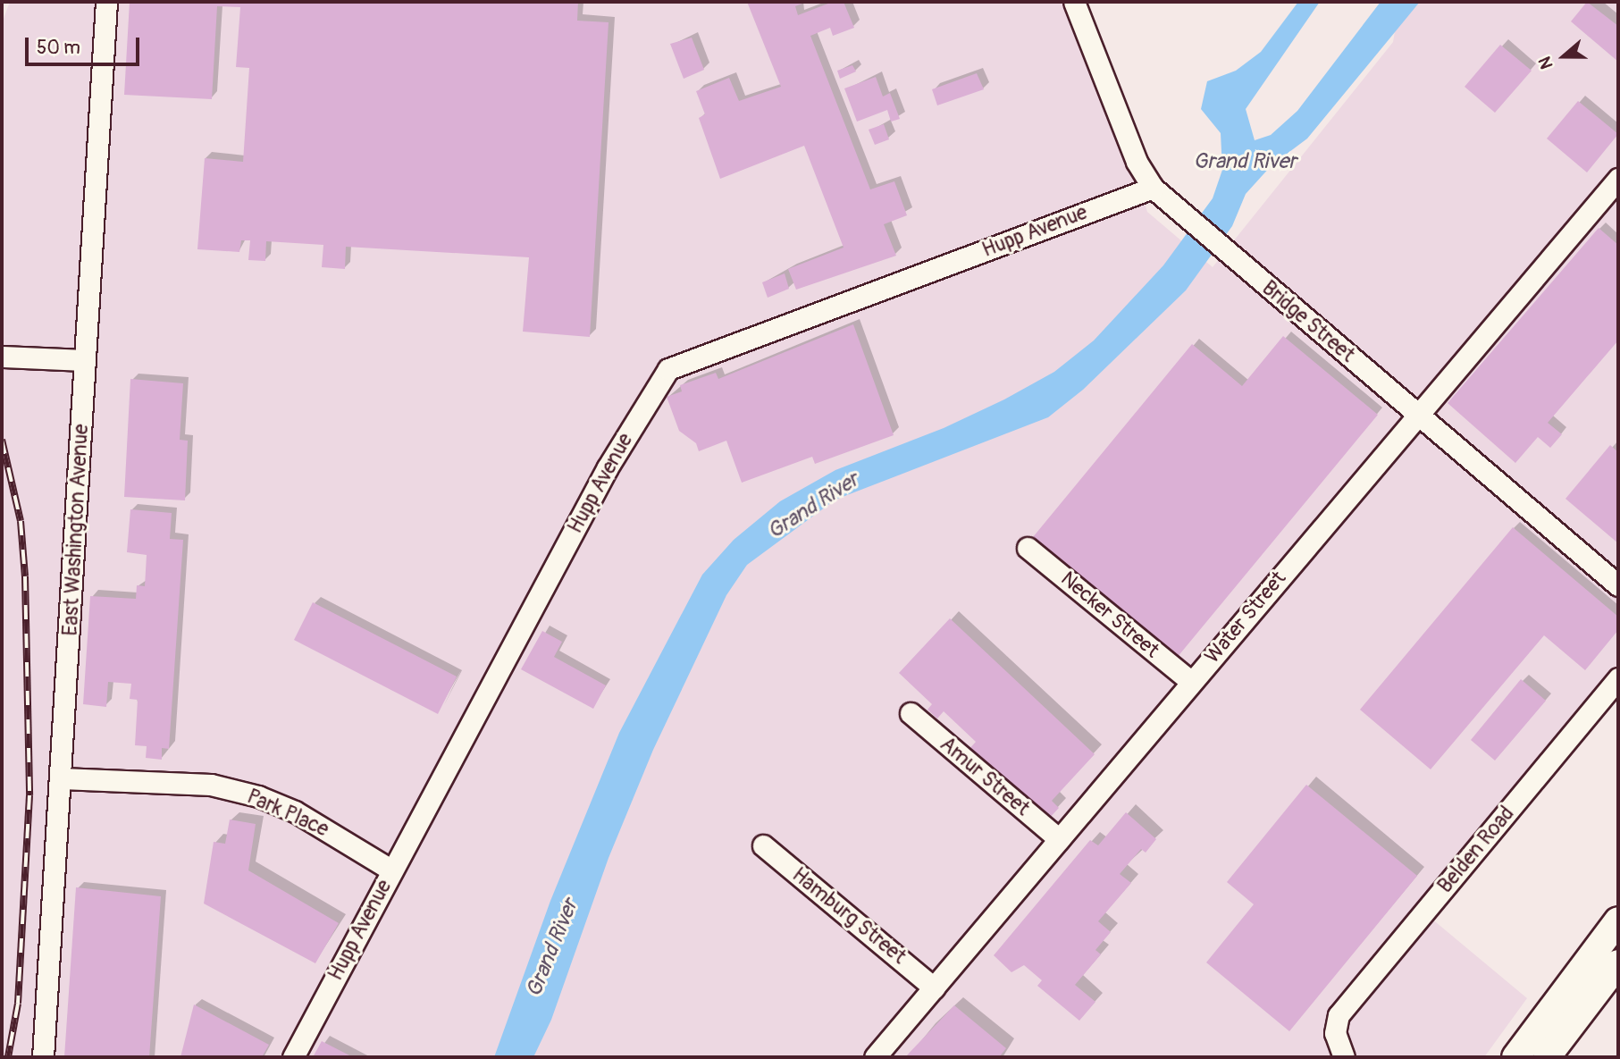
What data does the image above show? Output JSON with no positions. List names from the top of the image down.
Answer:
{
  "streets": {
    "street": [
      "Hupp Avenue",
      "Bridge Street",
      "East Washington Avenue",
      "Necker Street",
      "Water Street",
      "Amur Street",
      "Park Place",
      "Belden Road",
      "Hamburg Street"
    ]
  },
  "crossings": [
    ["Hupp Avenue", "Bridge Street"],
    ["Hupp Avenue", "Park Place"],
    ["Bridge Street", "Water Street"],
    ["East Washington Avenue", "Park Place"],
    ["Necker Street", "Water Street"],
    ["Water Street", "Amur Street"],
    ["Water Street", "Hamburg Street"]
  ],
  "water": ["Grand River"],
  "scale_bar": "50 m",
  "north": "left"
}
